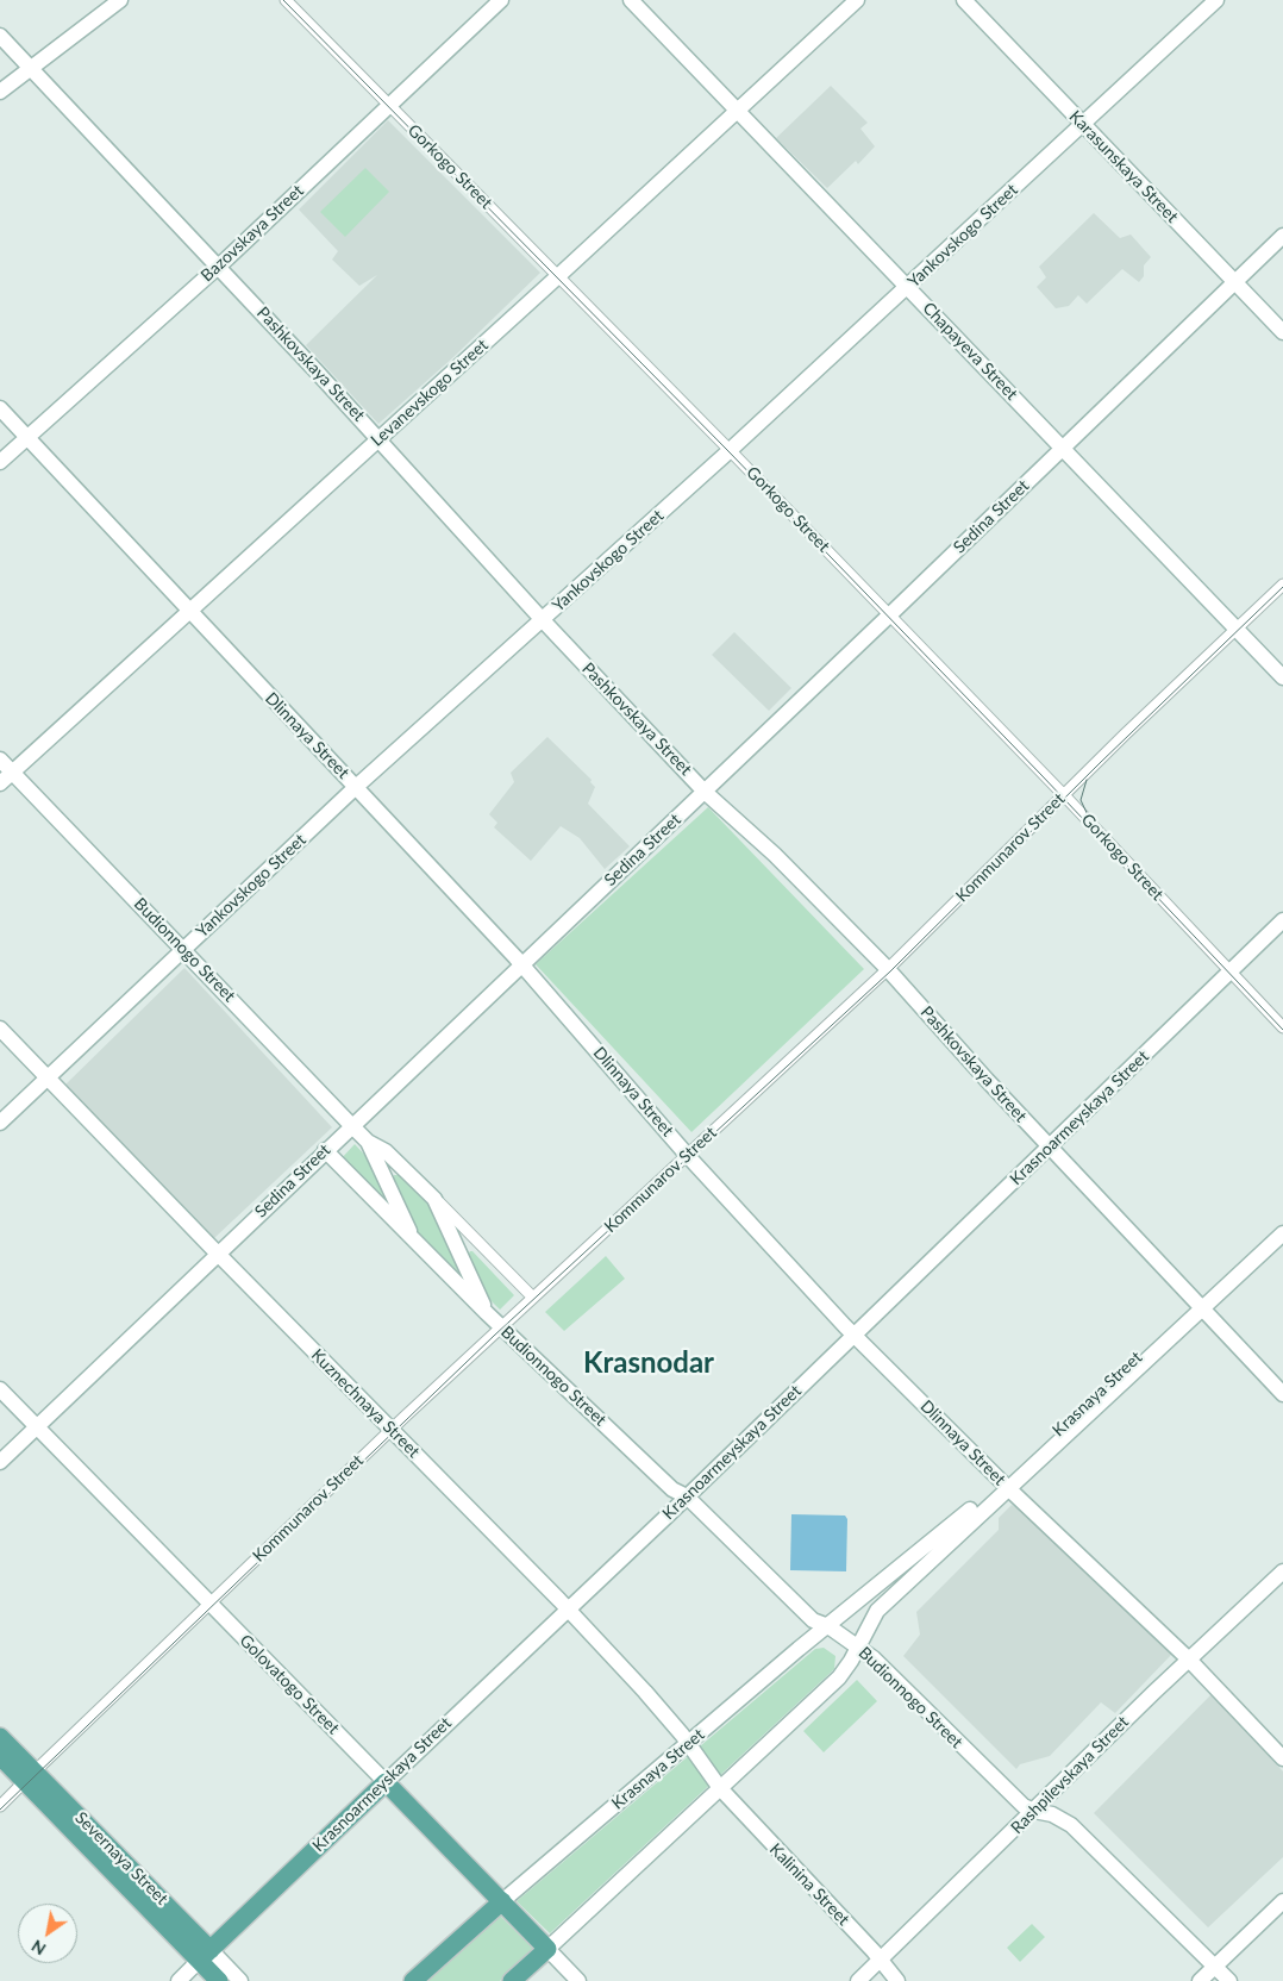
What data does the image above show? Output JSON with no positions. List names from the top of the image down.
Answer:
{
  "streets": {
    "main road": [
      "Krasnoarmeyskaya Street",
      "Krasnaya Street",
      "Golovatogo Street",
      "Severnaya Street"
    ],
    "street": [
      "Gorkogo Street",
      "Karasunskaya Street",
      "Bazovskaya Street",
      "Yankovskogo Street",
      "Chapayeva Street",
      "Pashkovskaya Street",
      "Levanevskogo Street",
      "Sedina Street",
      "Dlinnaya Street",
      "Kommunarov Street",
      "Budionnogo Street",
      "Kuznechnaya Street",
      "Rashpilevskaya Street",
      "Kalinina Street"
    ]
  },
  "crossings": [
    ["Gorkogo Street", "Bazovskaya Street"],
    ["Gorkogo Street", "Yankovskogo Street"],
    ["Gorkogo Street", "Levanevskogo Street"],
    ["Gorkogo Street", "Sedina Street"],
    ["Gorkogo Street", "Kommunarov Street"],
    ["Gorkogo Street", "Krasnoarmeyskaya Street"],
    ["Karasunskaya Street", "Yankovskogo Street"],
    ["Karasunskaya Street", "Sedina Street"],
    ["Bazovskaya Street", "Pashkovskaya Street"],
    ["Bazovskaya Street", "Dlinnaya Street"],
    ["Yankovskogo Street", "Chapayeva Street"],
    ["Yankovskogo Street", "Pashkovskaya Street"],
    ["Yankovskogo Street", "Dlinnaya Street"],
    ["Yankovskogo Street", "Budionnogo Street"],
    ["Yankovskogo Street", "Kuznechnaya Street"],
    ["Chapayeva Street", "Levanevskogo Street"],
    ["Chapayeva Street", "Sedina Street"],
    ["Chapayeva Street", "Kommunarov Street"],
    ["Pashkovskaya Street", "Levanevskogo Street"],
    ["Pashkovskaya Street", "Sedina Street"],
    ["Pashkovskaya Street", "Kommunarov Street"],
    ["Pashkovskaya Street", "Krasnoarmeyskaya Street"],
    ["Pashkovskaya Street", "Krasnaya Street"],
    ["Levanevskogo Street", "Dlinnaya Street"],
    ["Levanevskogo Street", "Budionnogo Street"],
    ["Sedina Street", "Dlinnaya Street"],
    ["Sedina Street", "Budionnogo Street"],
    ["Sedina Street", "Kuznechnaya Street"],
    ["Sedina Street", "Golovatogo Street"],
    ["Dlinnaya Street", "Kommunarov Street"],
    ["Dlinnaya Street", "Krasnoarmeyskaya Street"],
    ["Dlinnaya Street", "Krasnaya Street"],
    ["Dlinnaya Street", "Rashpilevskaya Street"],
    ["Kommunarov Street", "Budionnogo Street"],
    ["Kommunarov Street", "Kuznechnaya Street"],
    ["Kommunarov Street", "Golovatogo Street"],
    ["Kommunarov Street", "Severnaya Street"],
    ["Budionnogo Street", "Krasnoarmeyskaya Street"],
    ["Budionnogo Street", "Krasnaya Street"],
    ["Budionnogo Street", "Rashpilevskaya Street"],
    ["Krasnoarmeyskaya Street", "Kuznechnaya Street"],
    ["Krasnoarmeyskaya Street", "Golovatogo Street"],
    ["Krasnoarmeyskaya Street", "Severnaya Street"],
    ["Krasnaya Street", "Kuznechnaya Street"],
    ["Krasnaya Street", "Golovatogo Street"],
    ["Krasnaya Street", "Kalinina Street"],
    ["Kuznechnaya Street", "Kalinina Street"],
    ["Rashpilevskaya Street", "Kalinina Street"]
  ],
  "districts": ["Krasnodar"],
  "north": "bottom left"
}
